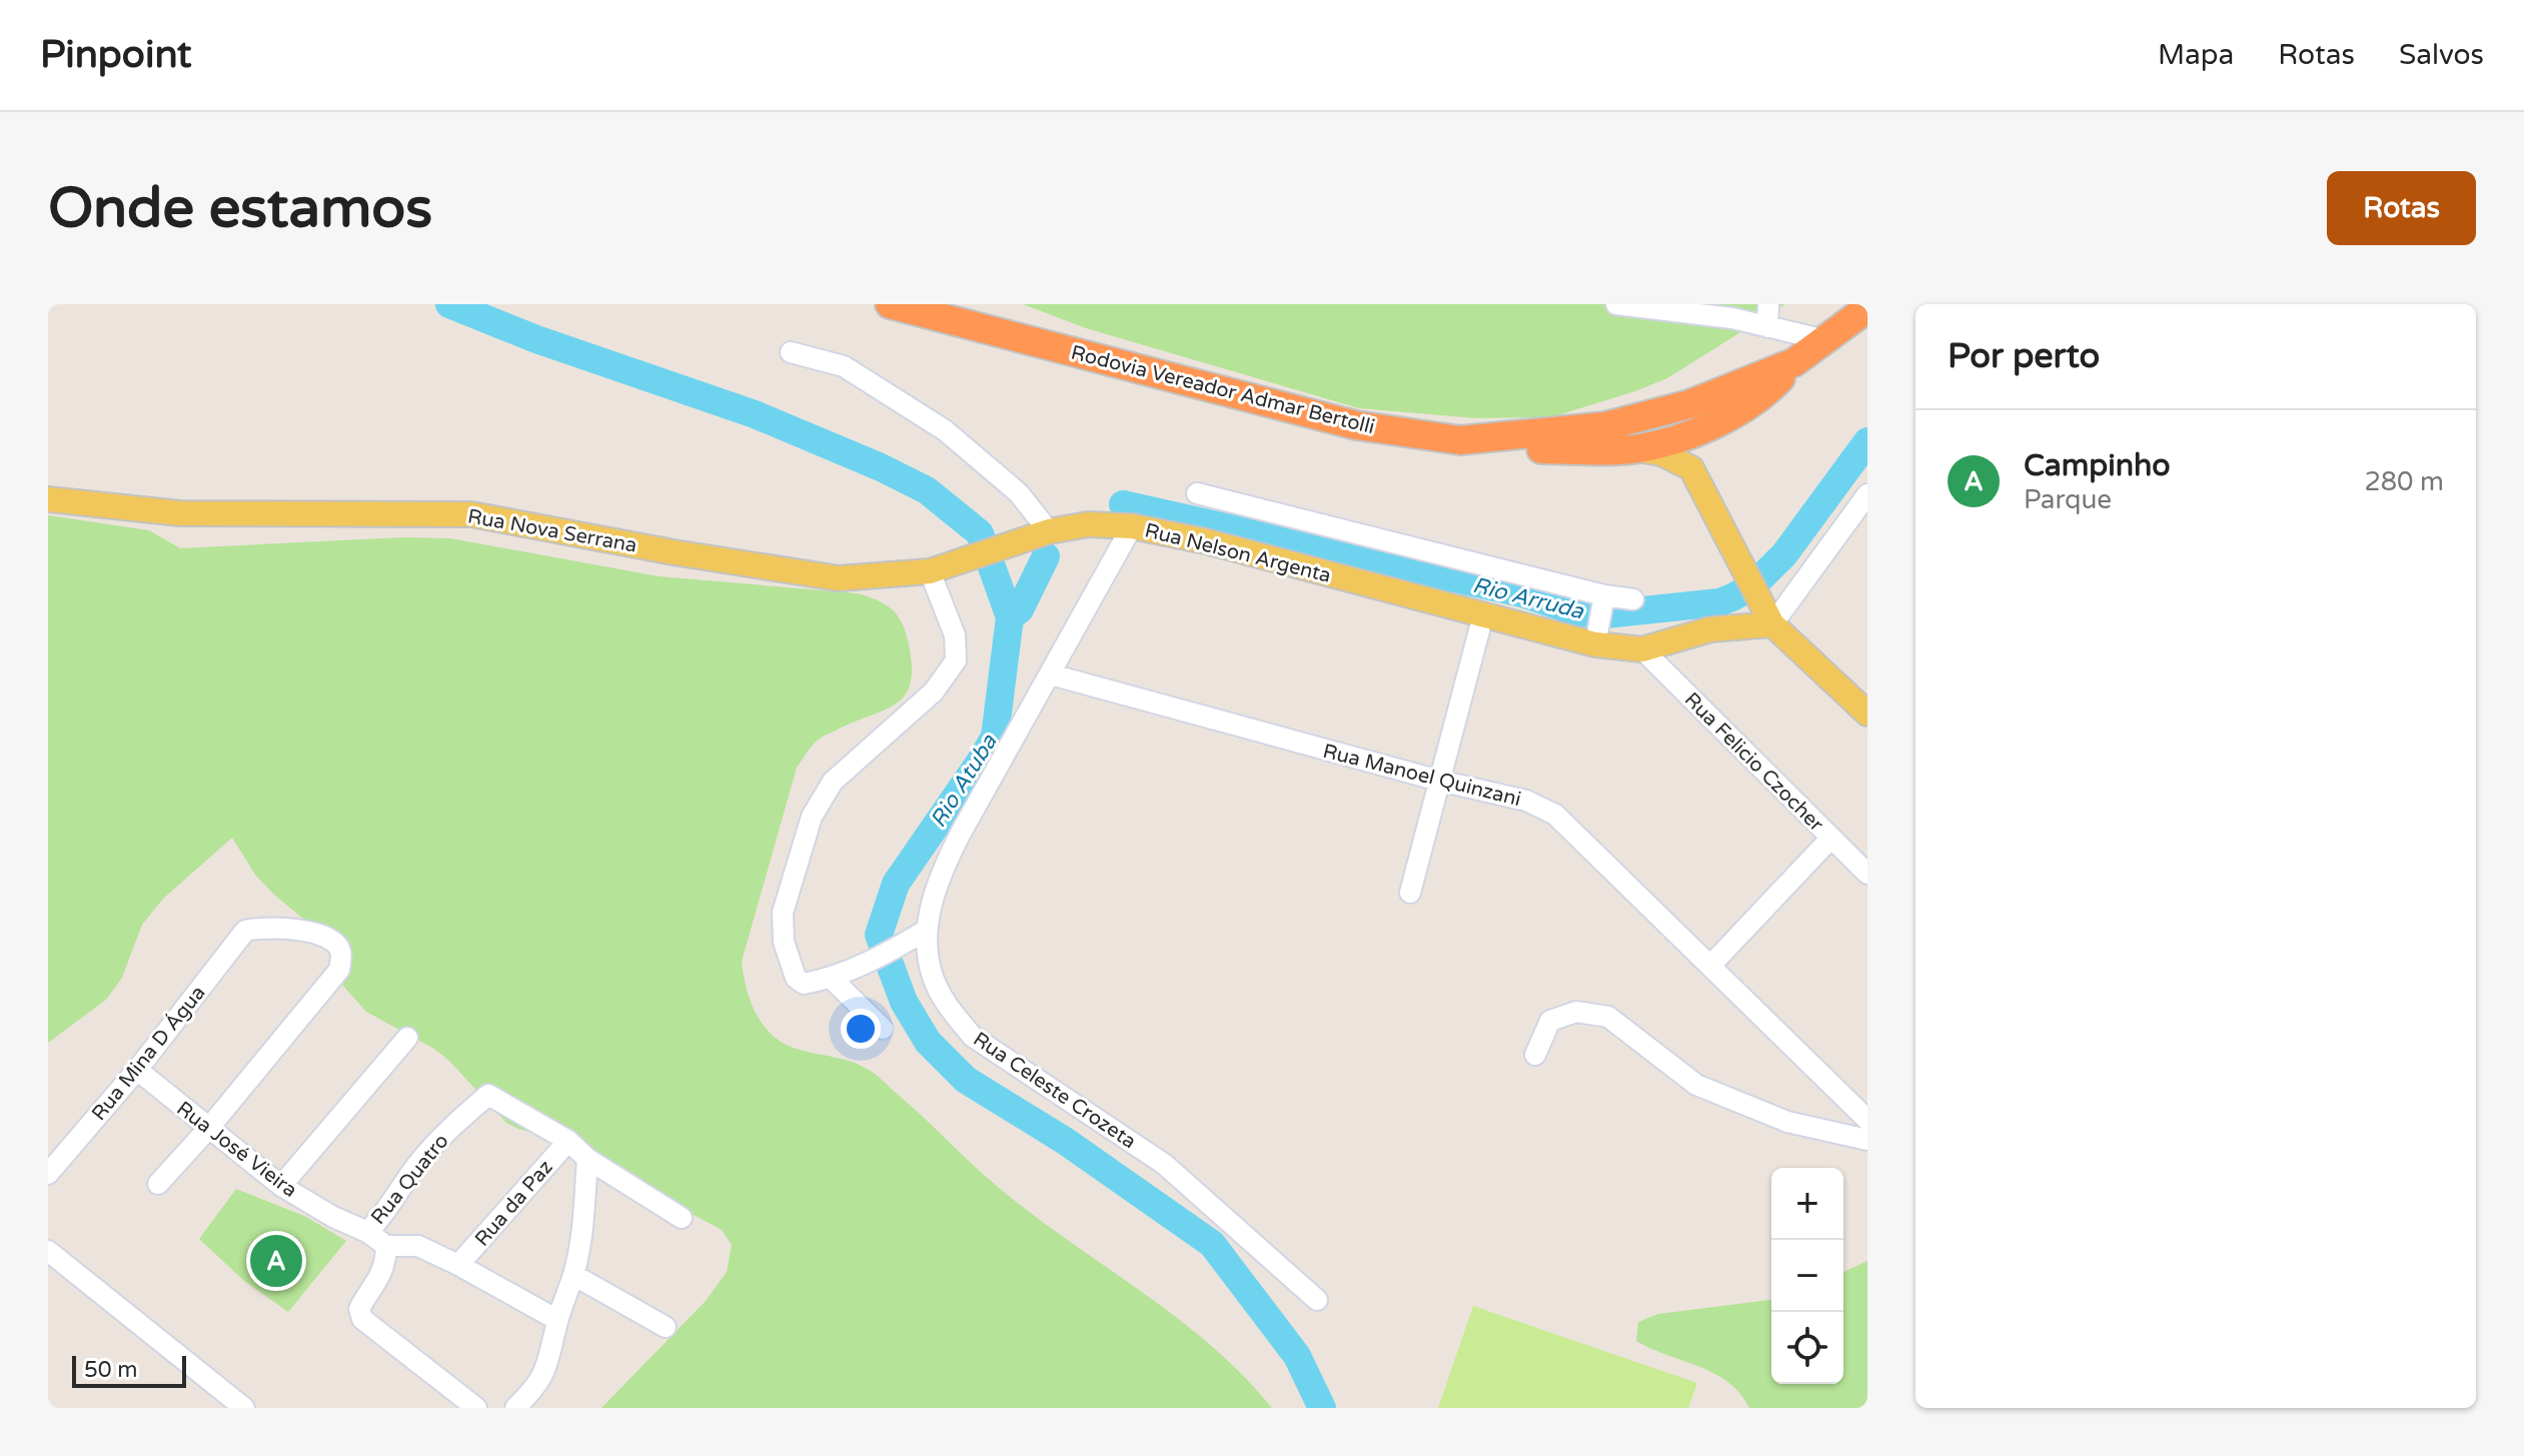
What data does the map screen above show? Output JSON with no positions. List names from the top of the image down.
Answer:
{
  "streets": {
    "highway": ["Rodovia Vereador Admar Bertolli"],
    "main road": ["Rua Nova Serrana", "Rua Nelson Argenta"],
    "street": [
      "Rua Felicio Czocher",
      "Rua Manoel Quinzani",
      "Rua Mina D Água",
      "Rua Celeste Crozeta",
      "Rua José Vieira",
      "Rua Quatro",
      "Rua da Paz"
    ]
  },
  "crossings": [
    ["Rua Nova Serrana", "Rua Nelson Argenta"],
    ["Rua Nelson Argenta", "Rua Felicio Czocher"],
    ["Rua Nelson Argenta", "Rua Celeste Crozeta"],
    ["Rua Manoel Quinzani", "Rua Celeste Crozeta"],
    ["Rua Mina D Água", "Rua José Vieira"],
    ["Rua José Vieira", "Rua Quatro"],
    ["Rua Quatro", "Rua da Paz"]
  ],
  "water": ["Rio Arruda", "Rio Atuba"],
  "scale_bar": "50 m",
  "page": {
    "header": "Pinpoint",
    "nav": ["Mapa", "Rotas", "Salvos"],
    "buttons": "Rotas",
    "title": "Onde estamos",
    "heading": "Por perto",
    "list": [
      {
        "mark": "A",
        "name": "Campinho",
        "note": "Parque",
        "value": "280 m"
      }
    ],
    "map_buttons": ["+", "−"],
    "pins": "A",
    "scale": "50 m"
  }
}
